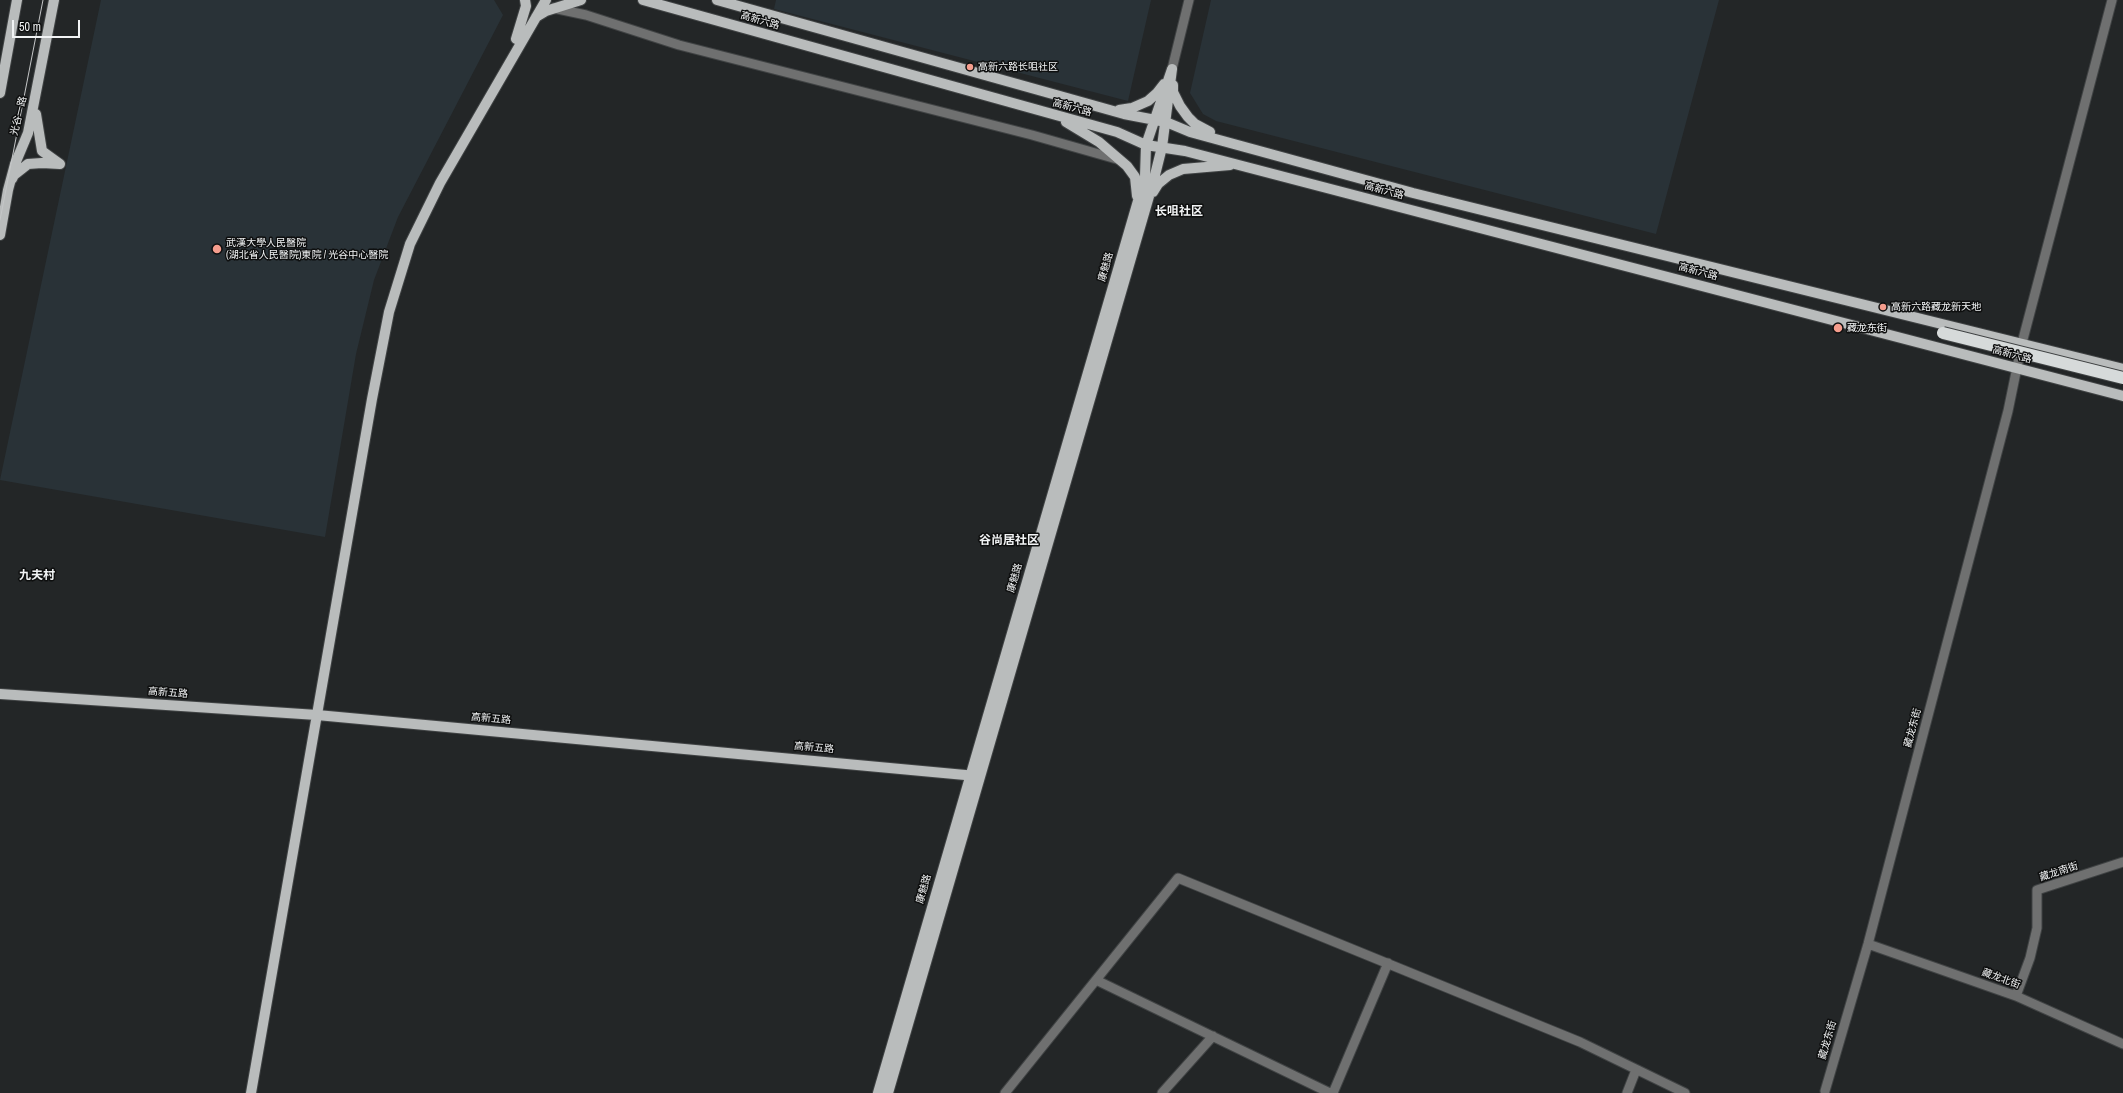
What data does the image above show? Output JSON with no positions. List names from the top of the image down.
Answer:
{
  "streets": {
    "main road": [
      "高新六路",
      "光谷一路",
      "康魅路",
      "高新五路"
    ],
    "street": ["藏龙东街", "藏龙南街", "藏龙北街"]
  },
  "crossings": [
    ["高新六路", "康魅路"],
    ["高新六路", "藏龙东街"],
    ["康魅路", "高新五路"],
    ["藏龙东街", "藏龙北街"],
    ["藏龙南街", "藏龙北街"]
  ],
  "districts": ["长咀社区", "谷尚居社区", "九夫村"],
  "places": [
    "高新六路长咀社区",
    "武漢大學人民醫院 (湖北省人民醫院)東院 / 光谷中心醫院",
    "高新六路藏龙新天地",
    "藏龙东街"
  ],
  "scale_bar": "50 m"
}
